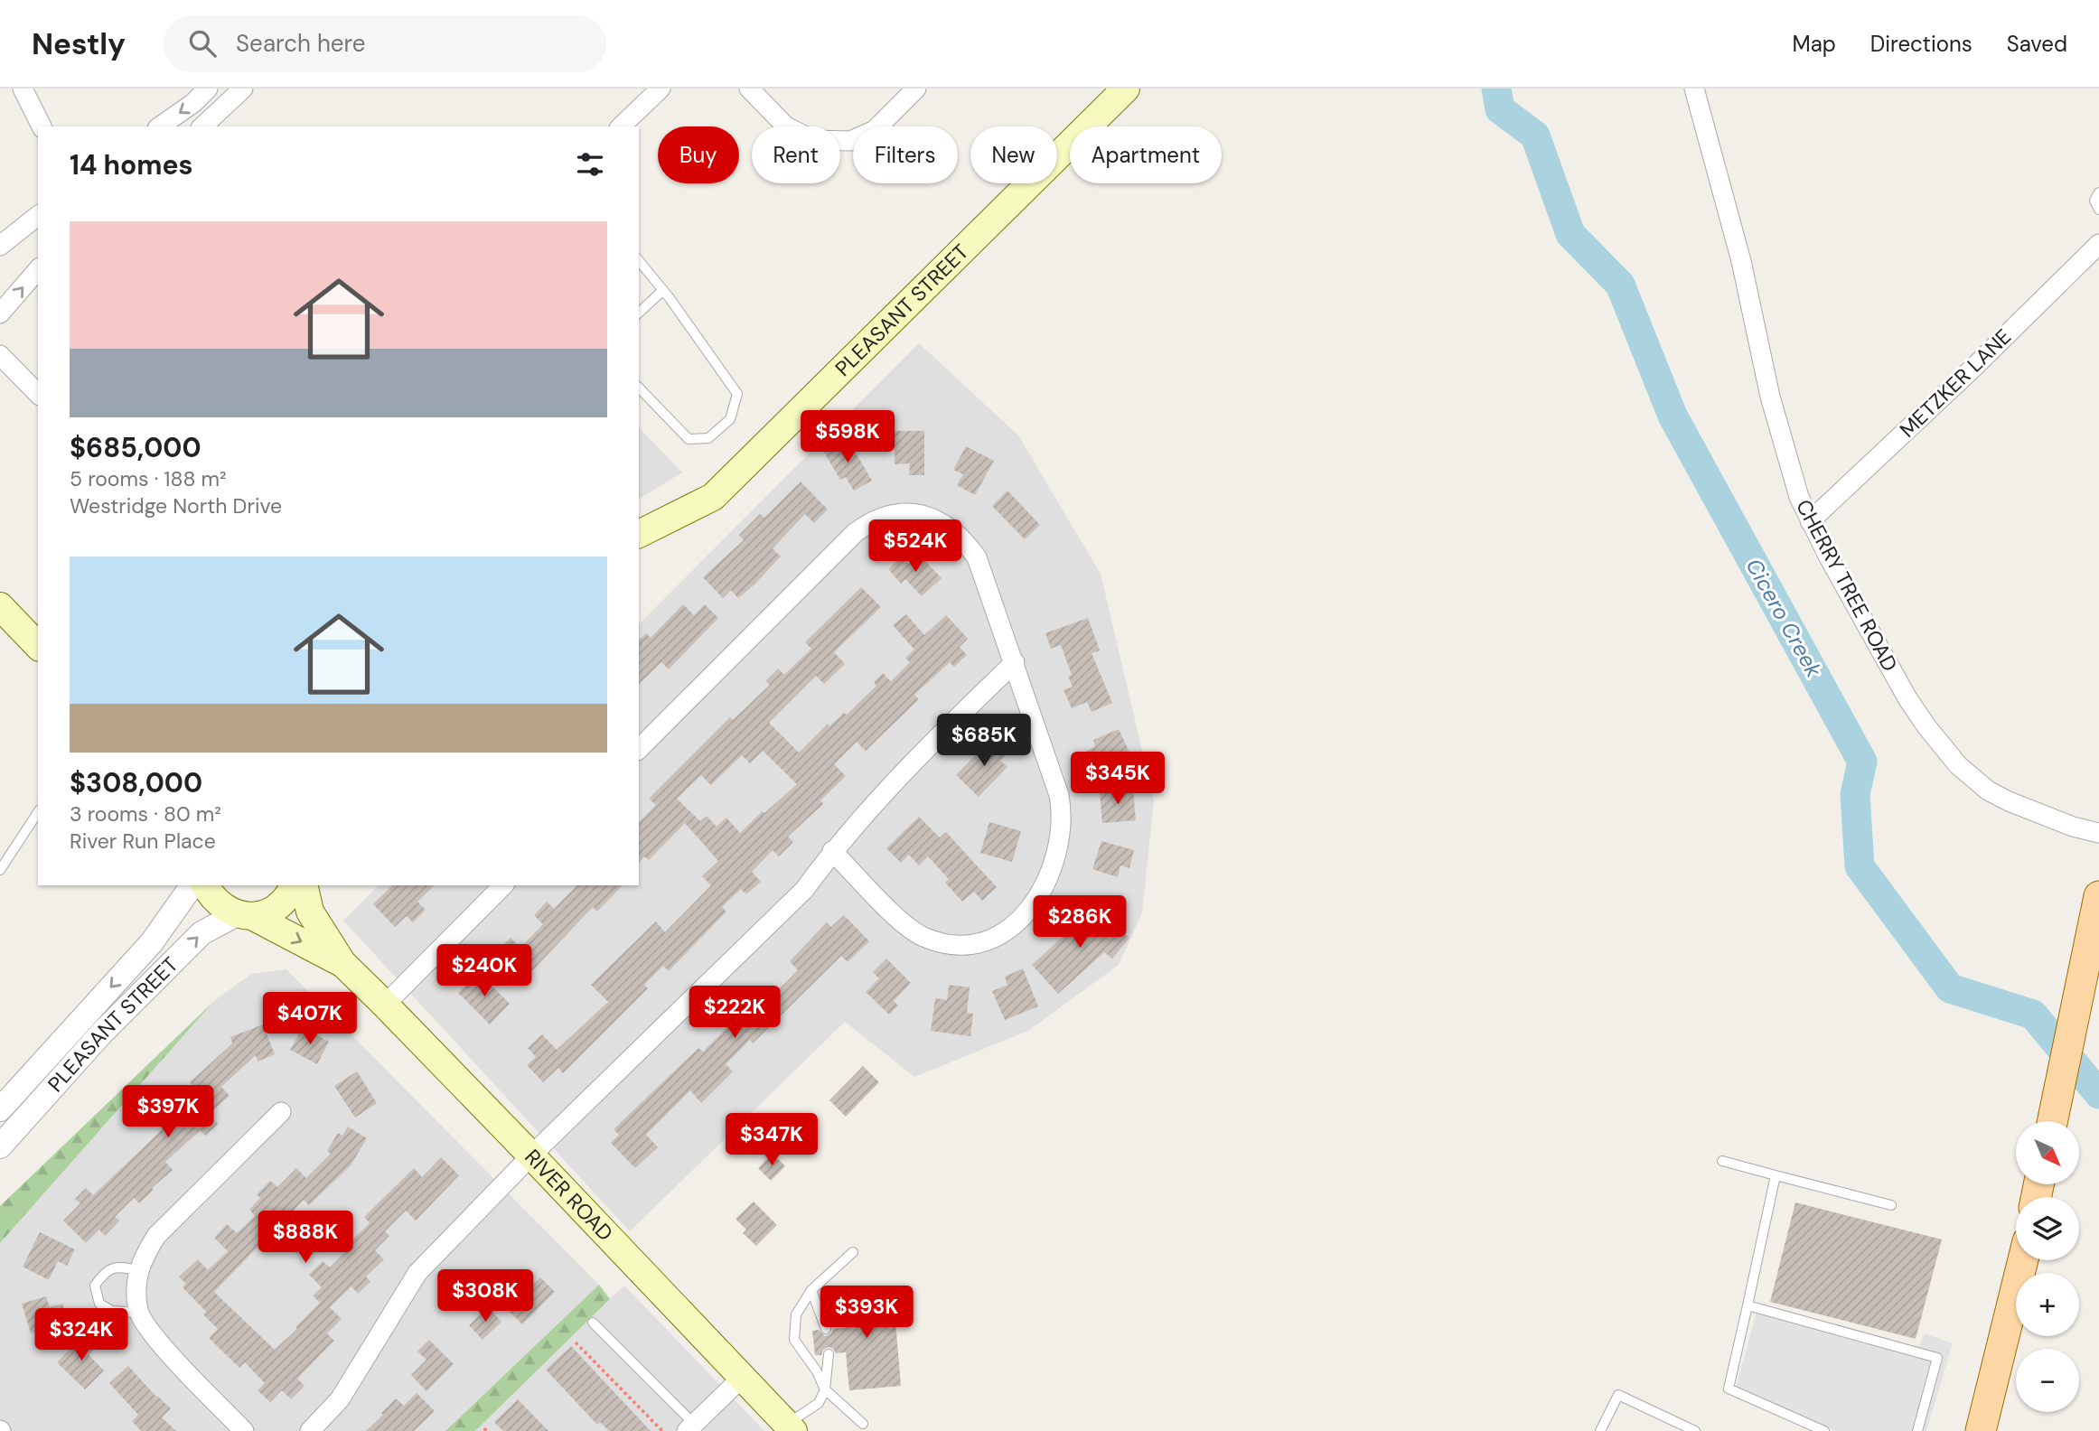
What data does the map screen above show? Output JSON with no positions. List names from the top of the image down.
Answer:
{
  "streets": {
    "main road": ["PLEASANT STREET", "RIVER ROAD"],
    "street": ["METZKER LANE", "CHERRY TREE ROAD"]
  },
  "crossings": [
    ["PLEASANT STREET", "RIVER ROAD"],
    ["METZKER LANE", "CHERRY TREE ROAD"]
  ],
  "water": ["Cicero Creek"],
  "north": "bottom right",
  "page": {
    "header": "Nestly",
    "search": "Search here",
    "nav": ["Map", "Directions", "Saved"],
    "chip": [
      "Buy",
      "Rent",
      "Filters",
      "New",
      "Apartment"
    ],
    "heading": "14 homes",
    "list": [
      {
        "name": "$685,000",
        "note": "5 rooms · 188 m² · Westridge North Drive"
      },
      {
        "name": "$308,000",
        "note": "3 rooms · 80 m² · River Run Place"
      }
    ],
    "price": [
      "$598K",
      "$524K",
      "$685K",
      "$345K",
      "$286K",
      "$240K",
      "$222K",
      "$407K",
      "$397K",
      "$347K",
      "$888K",
      "$308K",
      "$393K",
      "$324K"
    ],
    "map_buttons": ["+", "−"]
  }
}
